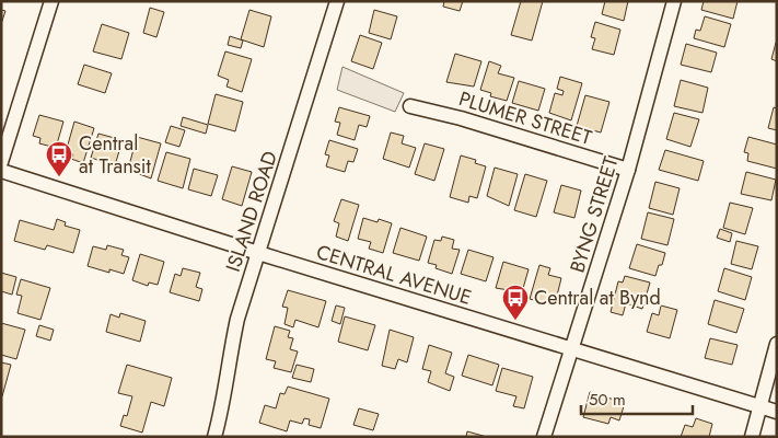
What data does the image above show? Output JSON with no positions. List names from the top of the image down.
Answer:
{
  "streets": {
    "street": [
      "PLUMER STREET",
      "ISLAND ROAD",
      "BYNG STREET",
      "CENTRAL AVENUE"
    ]
  },
  "crossings": [
    ["PLUMER STREET", "BYNG STREET"],
    ["ISLAND ROAD", "CENTRAL AVENUE"],
    ["BYNG STREET", "CENTRAL AVENUE"]
  ],
  "places": {
    "bus stop": ["Central at Transit", "Central at Bynd"]
  },
  "scale_bar": "50 m"
}
